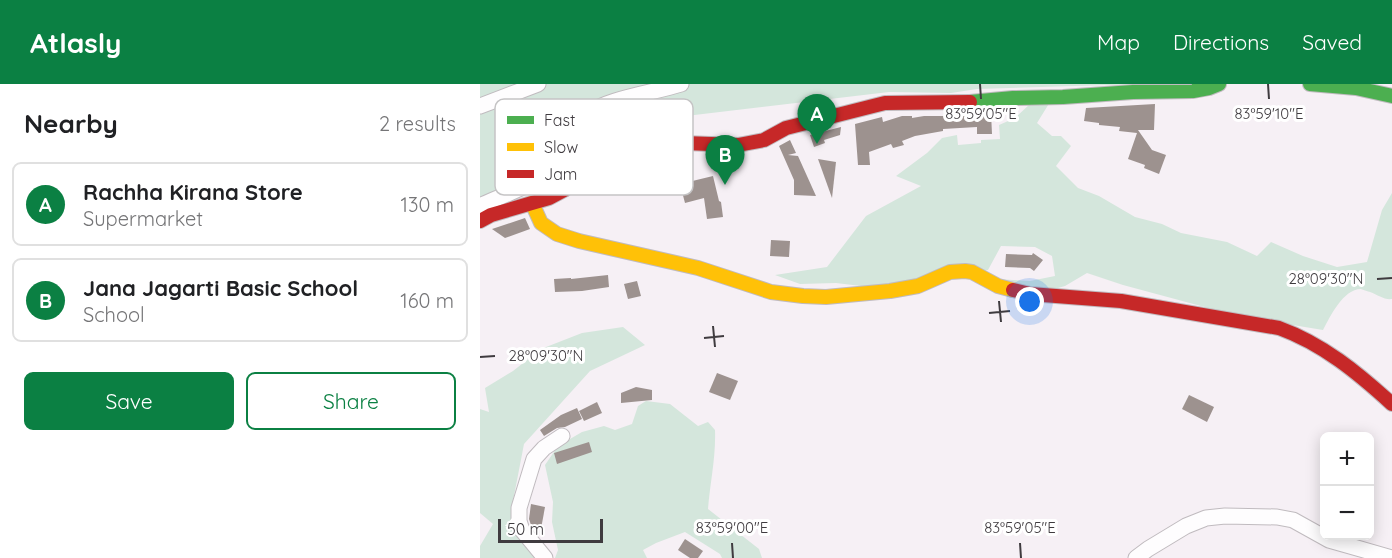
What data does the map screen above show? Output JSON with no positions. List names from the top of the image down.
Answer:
{
  "legend": ["Fast", "Slow", "Jam"],
  "scale_bar": "50 m",
  "page": {
    "header": "Atlasly",
    "nav": ["Map", "Directions", "Saved"],
    "heading": ["Nearby", "2 results"],
    "pins": ["A", "B"],
    "list": [
      {
        "mark": "A",
        "name": "Rachha Kirana Store",
        "note": "Supermarket",
        "value": "130 m"
      },
      {
        "mark": "B",
        "name": "Jana Jagarti Basic School",
        "note": "School",
        "value": "160 m"
      }
    ],
    "buttons": ["Save", "Share"],
    "map_buttons": ["+", "−"],
    "scale": "50 m"
  },
  "coordinates": [
    "83°59'05\"E",
    "83°59'10\"E",
    "28°09'30\"N",
    "83°59'00\"E"
  ]
}
